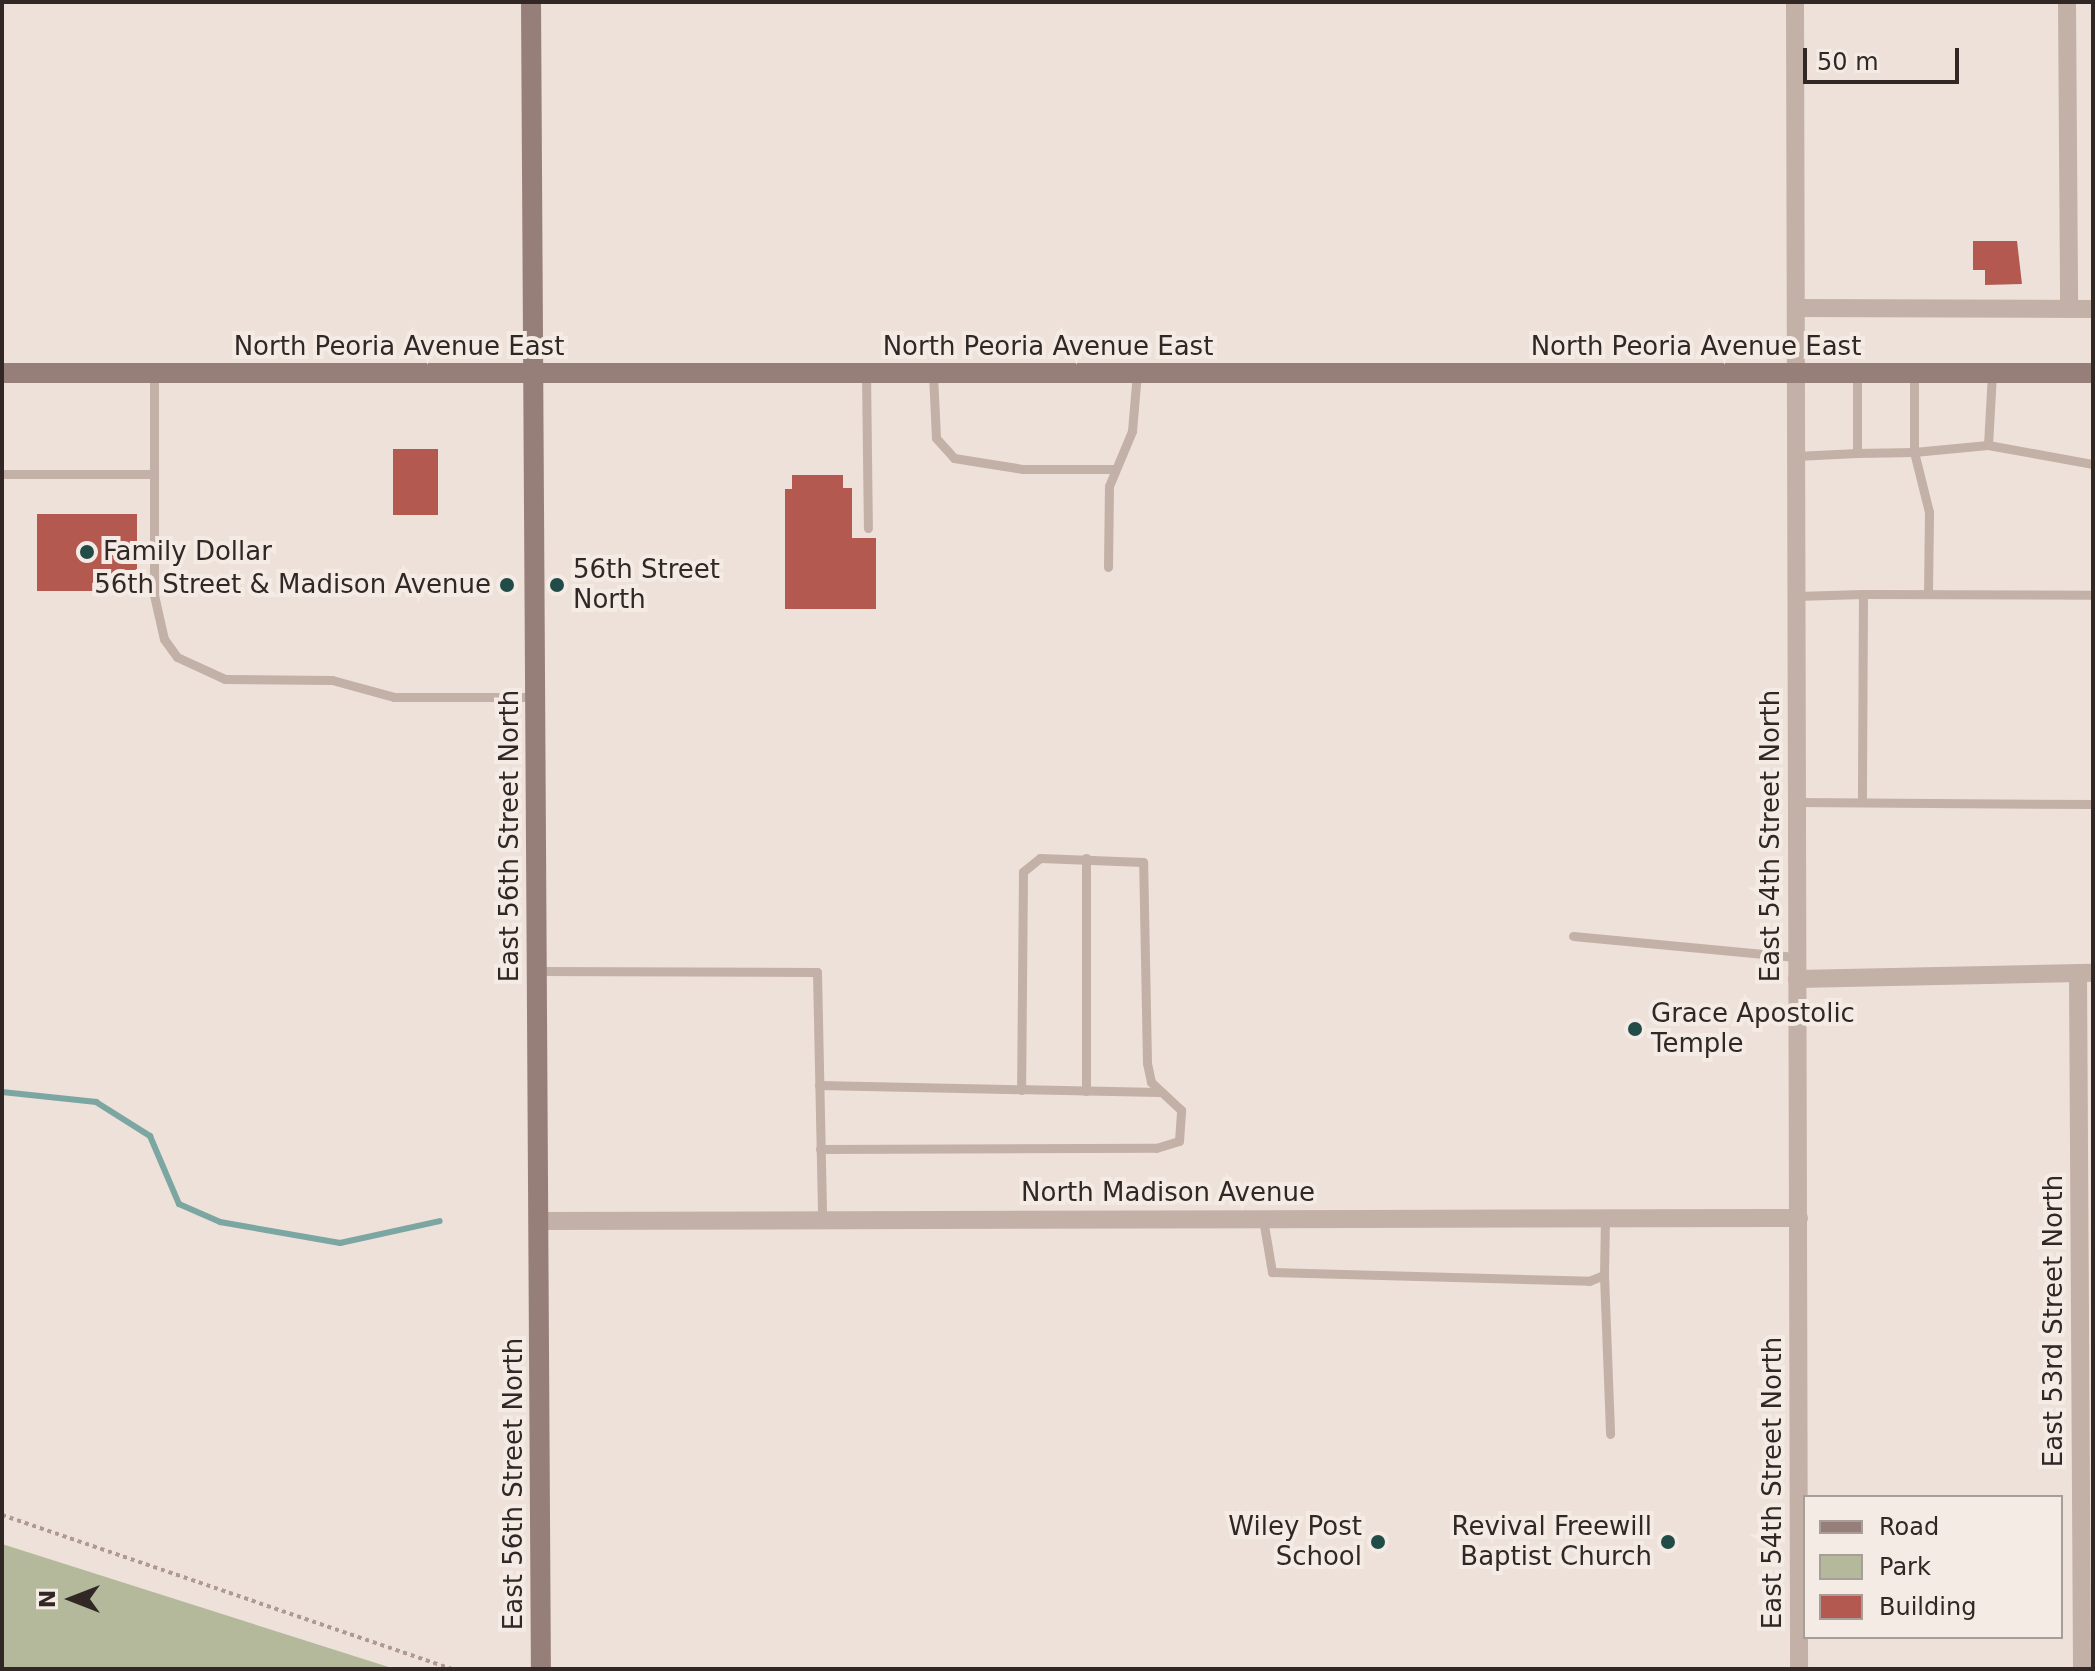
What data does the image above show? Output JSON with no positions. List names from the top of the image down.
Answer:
{
  "streets": {
    "main road": ["North Peoria Avenue East", "East 56th Street North"],
    "street": ["East 54th Street North", "North Madison Avenue", "East 53rd Street North"]
  },
  "crossings": [
    ["North Peoria Avenue East", "East 56th Street North"],
    ["North Peoria Avenue East", "East 54th Street North"],
    ["East 56th Street North", "North Madison Avenue"],
    ["East 54th Street North", "North Madison Avenue"]
  ],
  "places": [
    "Family Dollar",
    "56th Street & Madison Avenue",
    "56th Street North",
    "Grace Apostolic Temple",
    "Wiley Post School",
    "Revival Freewill Baptist Church"
  ],
  "legend": ["Road", "Park", "Building"],
  "scale_bar": "50 m",
  "north": "left"
}
